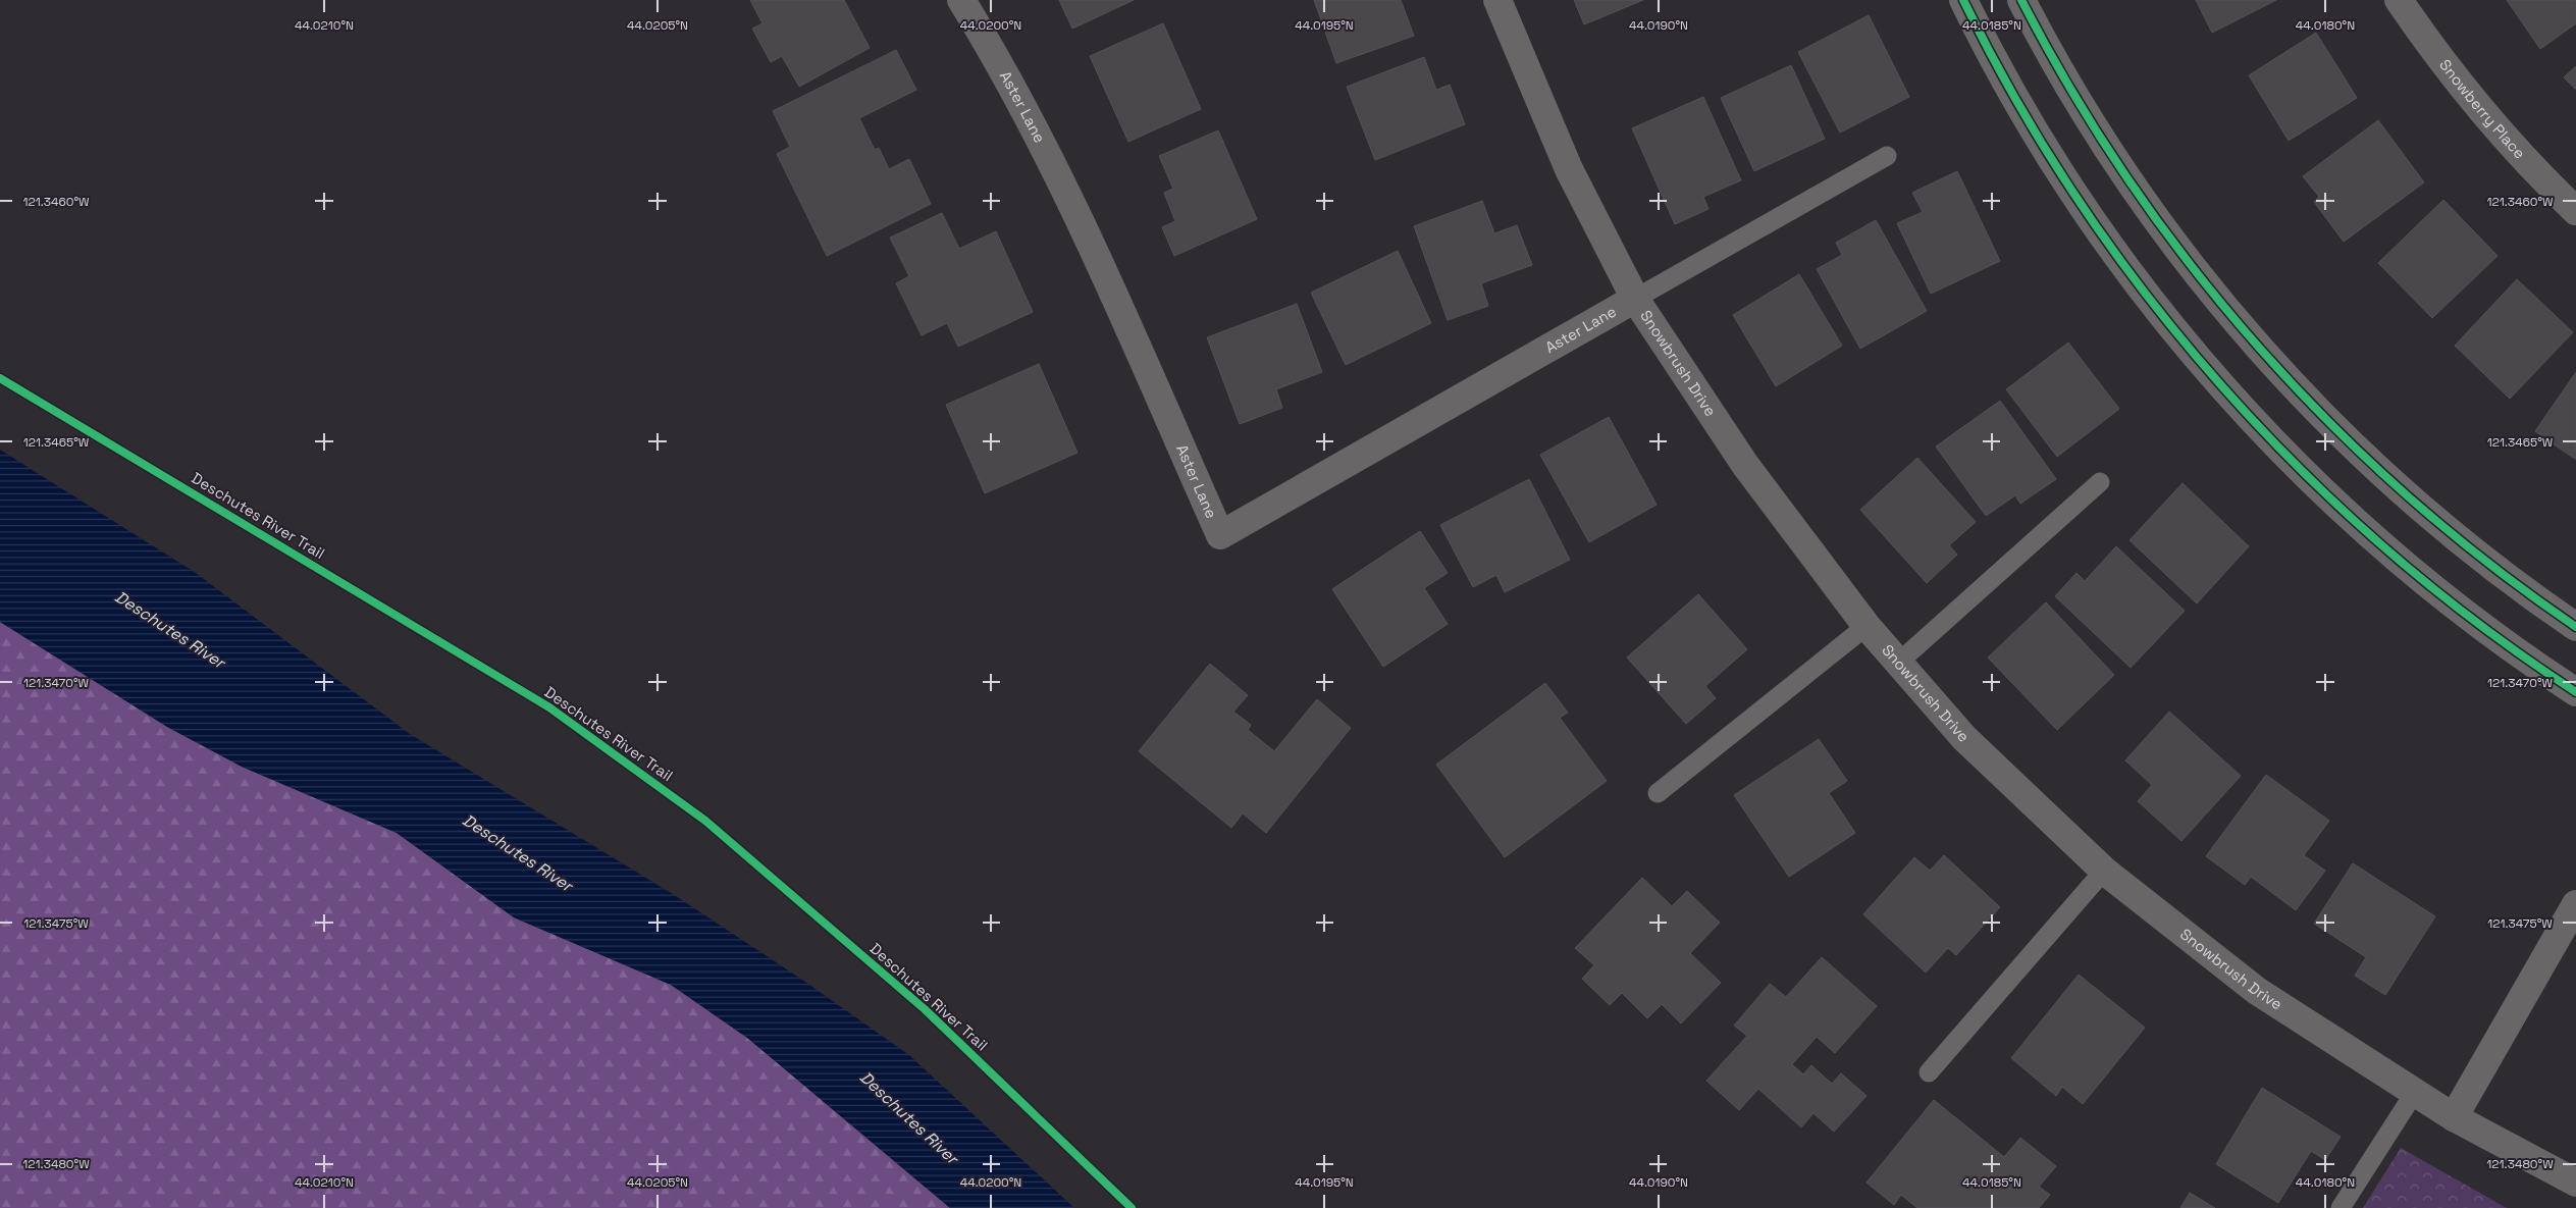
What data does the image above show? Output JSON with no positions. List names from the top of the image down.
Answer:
{
  "streets": {
    "street": ["Aster Lane", "Snowberry Place", "Snowbrush Drive"],
    "cycle path": ["Deschutes River Trail"]
  },
  "crossings": [
    ["Aster Lane", "Snowbrush Drive"]
  ],
  "water": ["Deschutes River"],
  "coordinates": [
    "44.0210°N",
    "44.0205°N",
    "44.0200°N",
    "44.0195°N",
    "44.0190°N",
    "44.0185°N",
    "44.0180°N",
    "121.3460°W",
    "121.3465°W",
    "121.3470°W",
    "121.3475°W",
    "121.3480°W"
  ]
}
